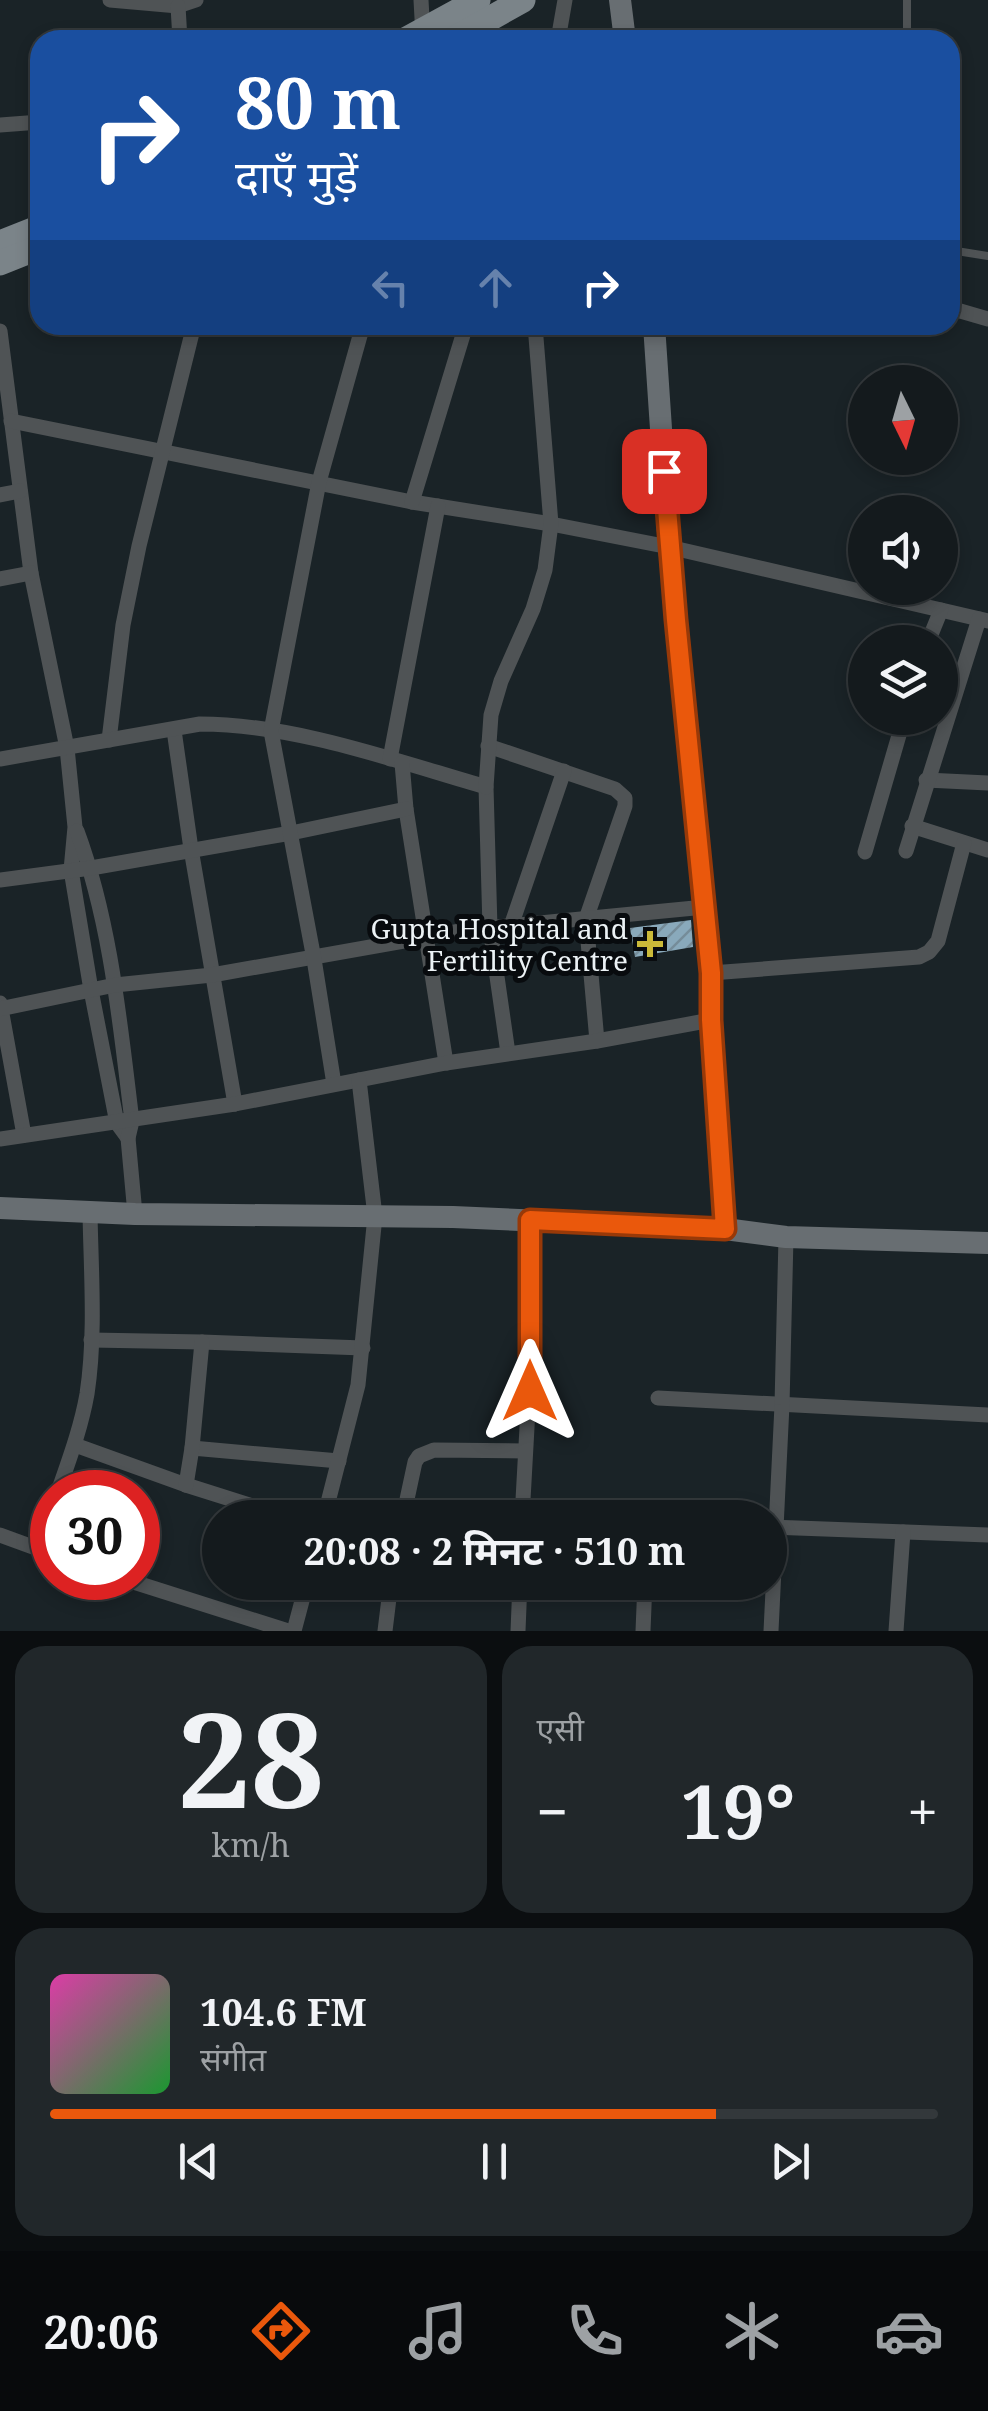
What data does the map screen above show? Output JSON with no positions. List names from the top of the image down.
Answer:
{
  "places": {
    "health": ["Gupta Hospital and Fertility Centre"]
  },
  "north": "bottom",
  "page": {
    "turn": ["80 m", "दाएँ मुड़ें"],
    "limit": "30",
    "trip": "20:08 · 2 मिनट · 510 m",
    "tile": [
      ["28", "km/h"],
      "एसी"
    ],
    "heat": ["−", "19°", "+"],
    "song": ["104.6 FM", "संगीत"],
    "tabs": "20:06"
  }
}
